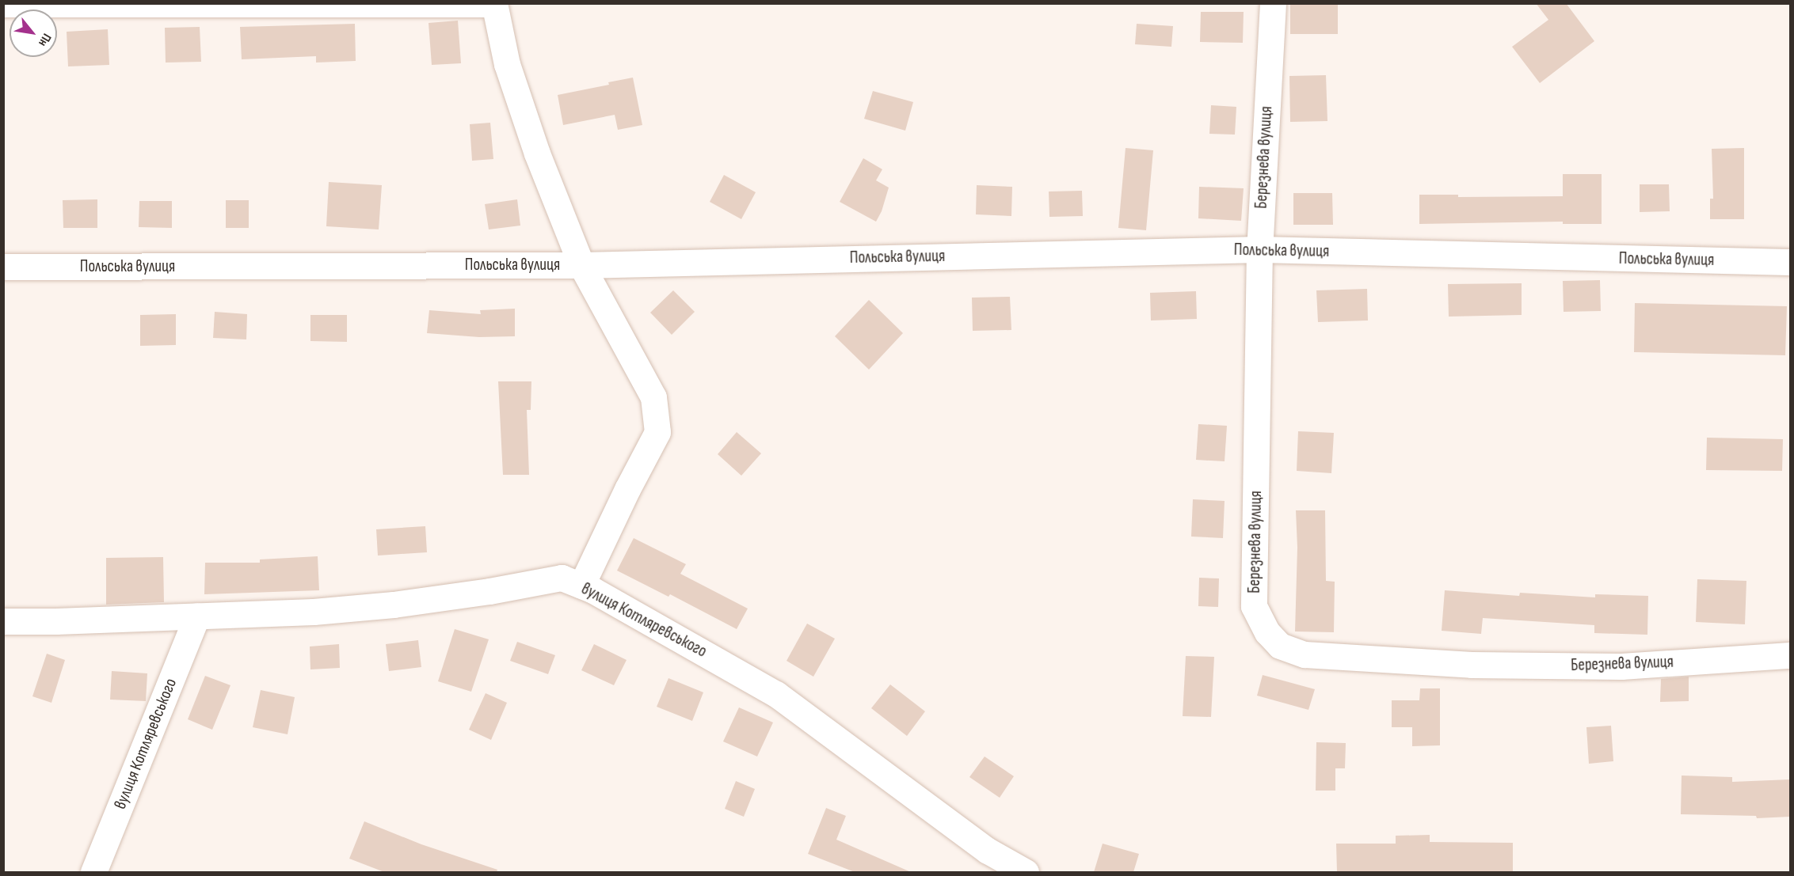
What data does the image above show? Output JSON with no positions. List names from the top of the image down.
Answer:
{
  "streets": {
    "street": ["Березнева вулиця", "Польська вулиця", "вулиця Котляревського"]
  },
  "crossings": [
    ["Березнева вулиця", "Польська вулиця"]
  ],
  "north": "bottom right"
}
